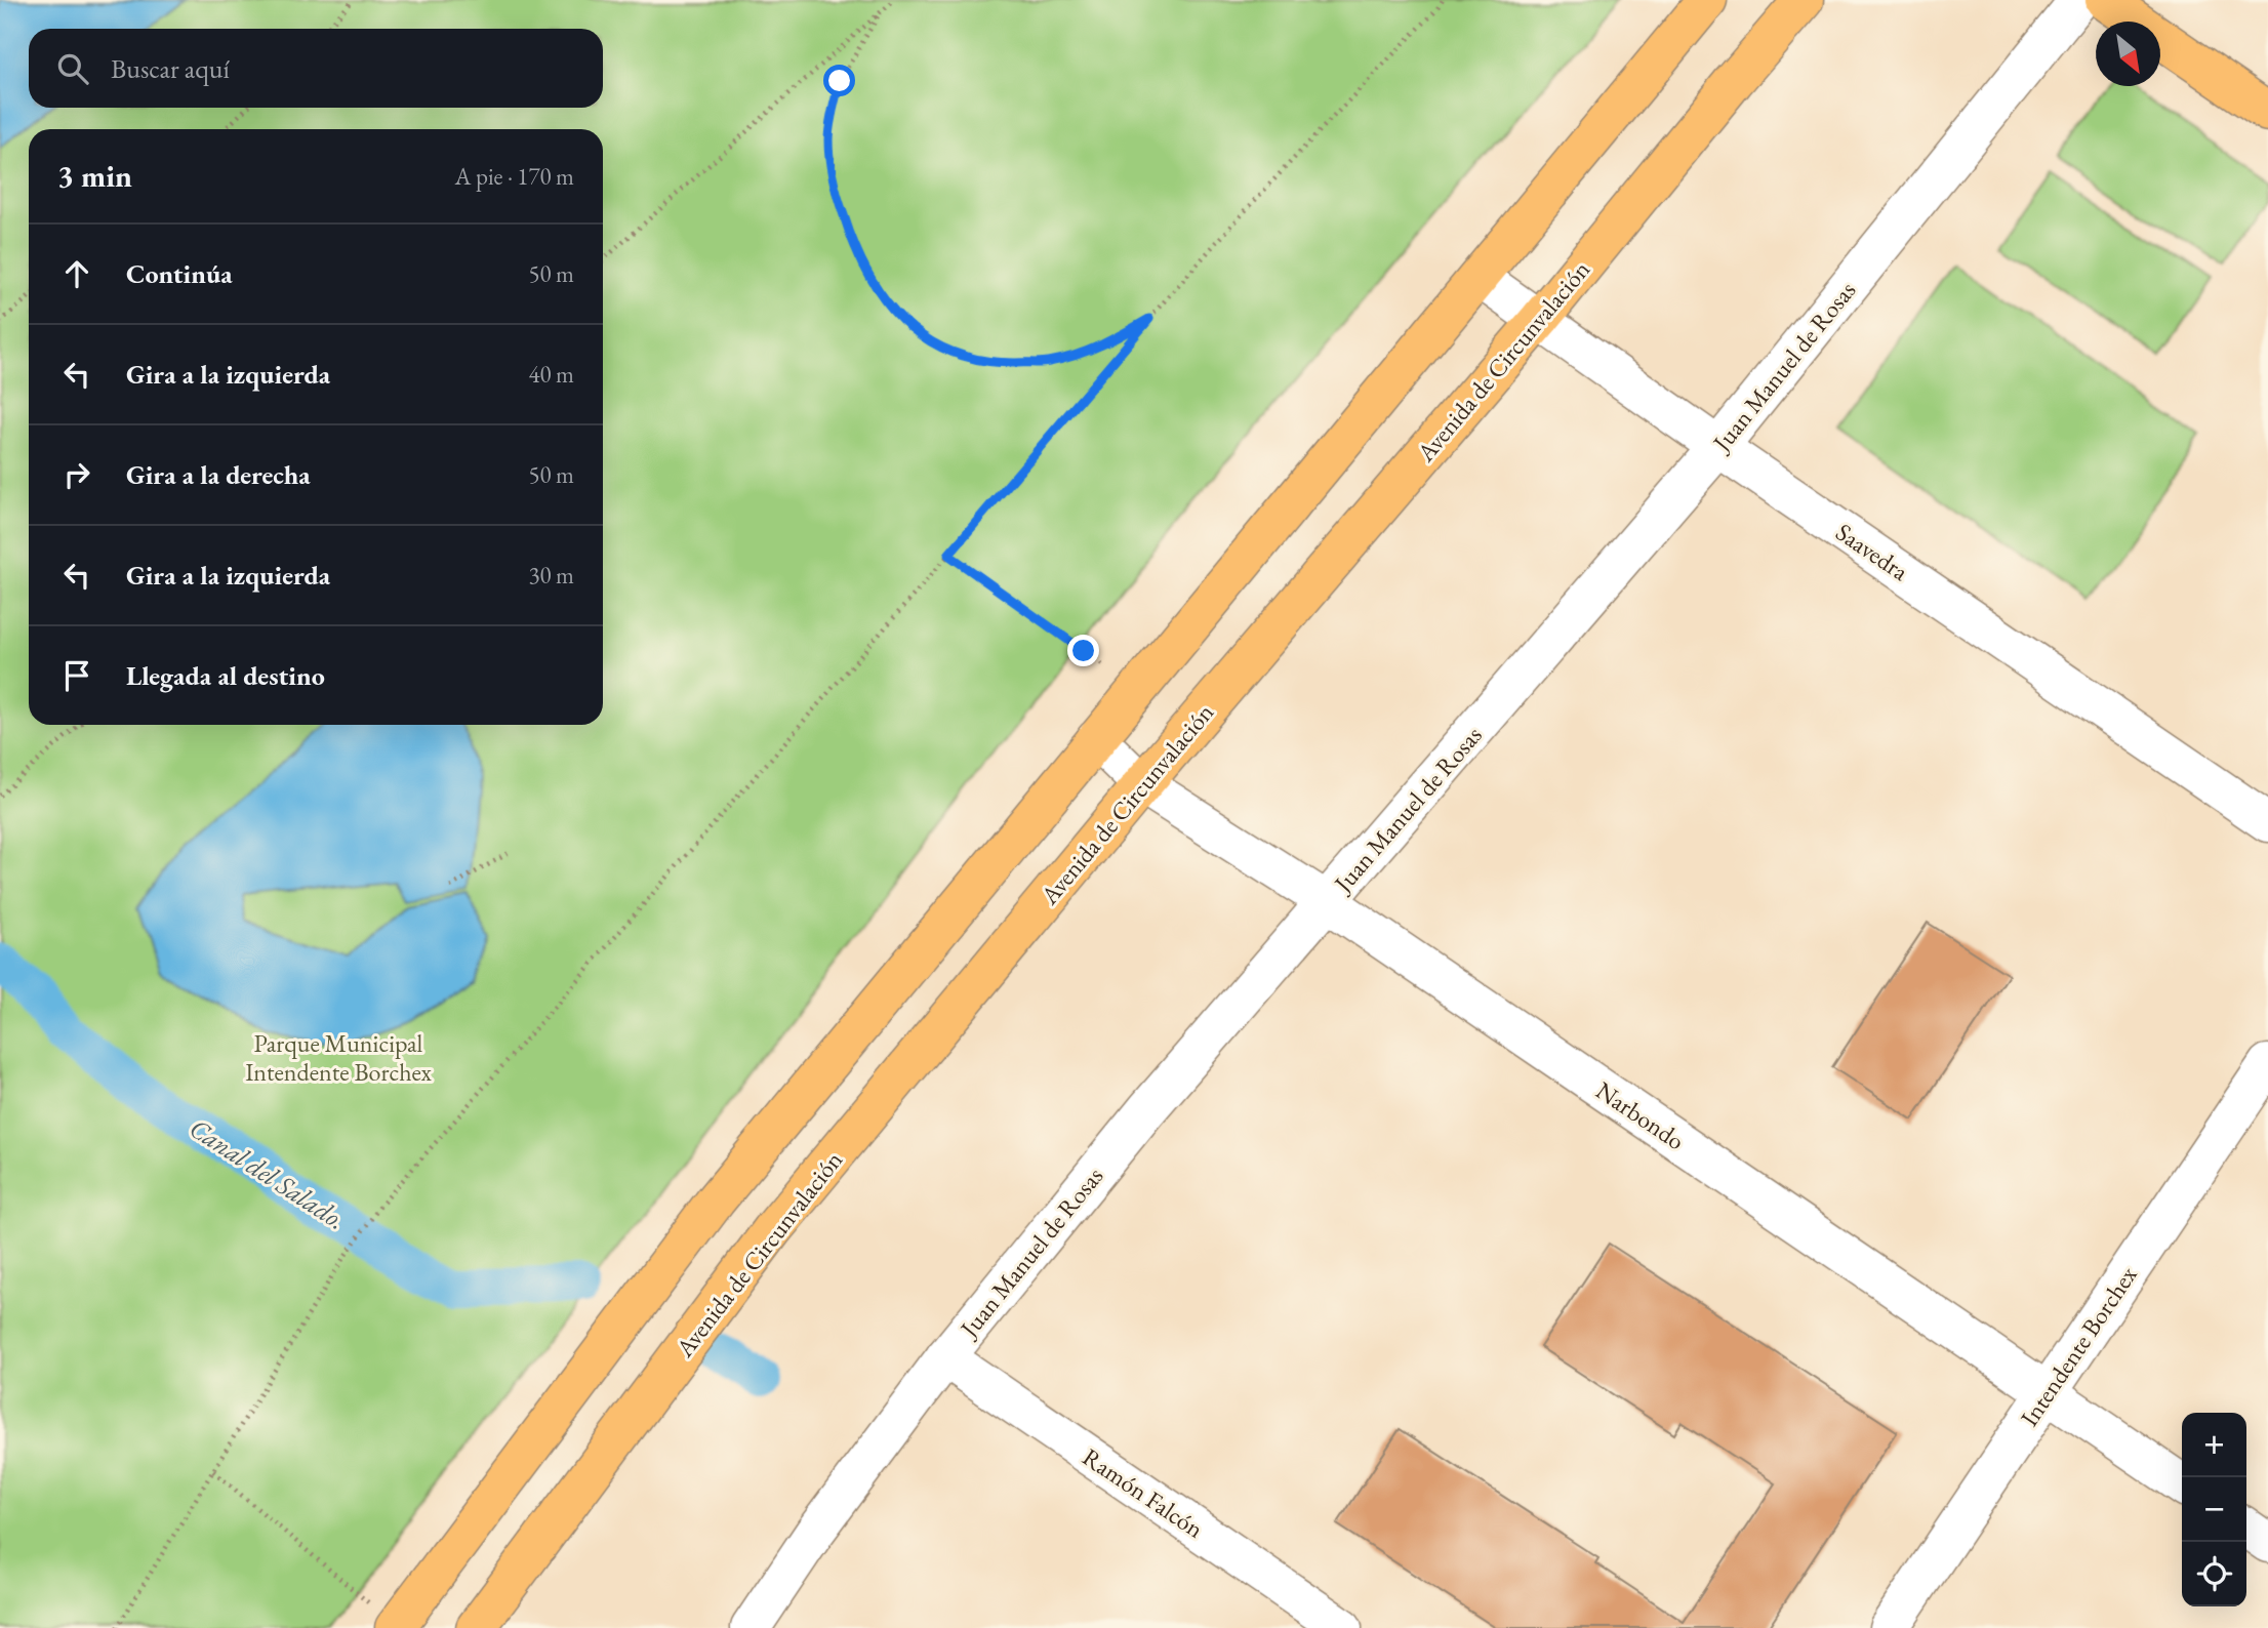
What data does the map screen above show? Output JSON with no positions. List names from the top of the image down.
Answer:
{
  "streets": {
    "main road": ["Avenida de Circunvalación"],
    "street": [
      "Juan Manuel de Rosas",
      "Saavedra",
      "Narbondo",
      "Intendente Borchex",
      "Ramón Falcón"
    ]
  },
  "crossings": [
    ["Avenida de Circunvalación", "Saavedra"],
    ["Avenida de Circunvalación", "Narbondo"],
    ["Juan Manuel de Rosas", "Saavedra"],
    ["Juan Manuel de Rosas", "Narbondo"],
    ["Juan Manuel de Rosas", "Ramón Falcón"],
    ["Narbondo", "Intendente Borchex"]
  ],
  "water": ["Canal del Salado."],
  "parks": ["Parque Municipal Intendente Borchex"],
  "north": "bottom right",
  "page": {
    "search": "Buscar aquí",
    "heading": ["3 min", "A pie · 170 m"],
    "list": [
      ["Continúa", "50 m"],
      ["Gira a la izquierda", "40 m"],
      ["Gira a la derecha", "50 m"],
      ["Gira a la izquierda", "30 m"],
      "Llegada al destino"
    ],
    "map_buttons": ["+", "−"]
  }
}
